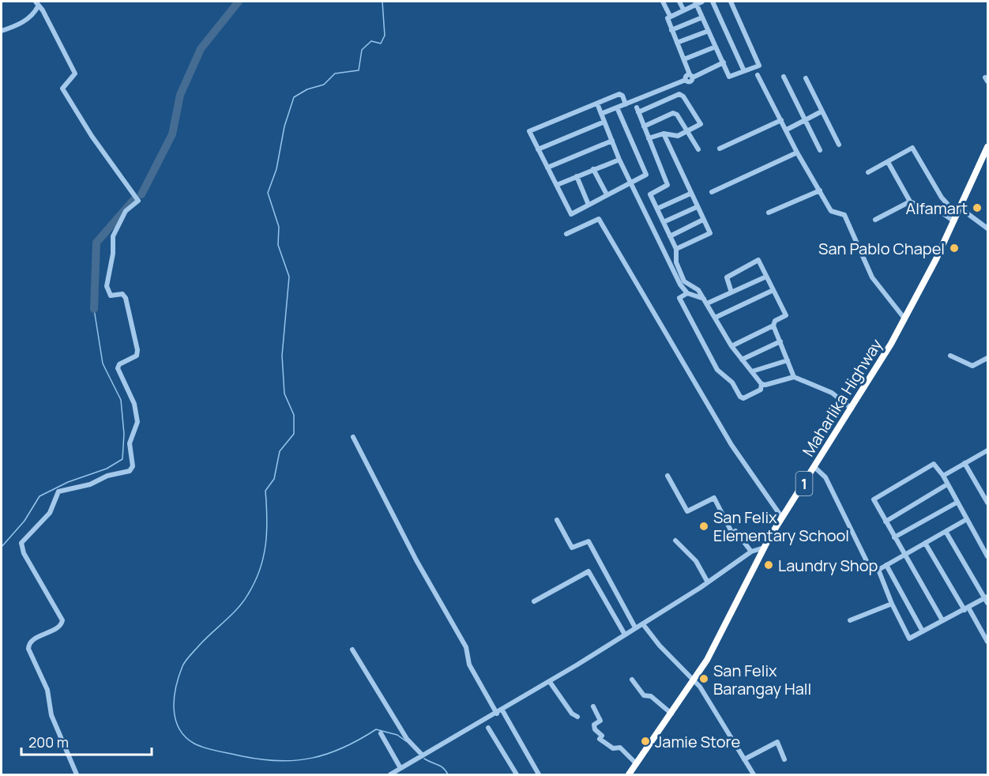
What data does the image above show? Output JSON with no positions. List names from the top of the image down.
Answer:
{
  "streets": {
    "highway": ["Maharlika Highway", "1"]
  },
  "places": [
    "Alfamart",
    "San Pablo Chapel",
    "San Felix Elementary School",
    "Laundry Shop",
    "San Felix Barangay Hall",
    "Jamie Store"
  ],
  "scale_bar": "200 m"
}
